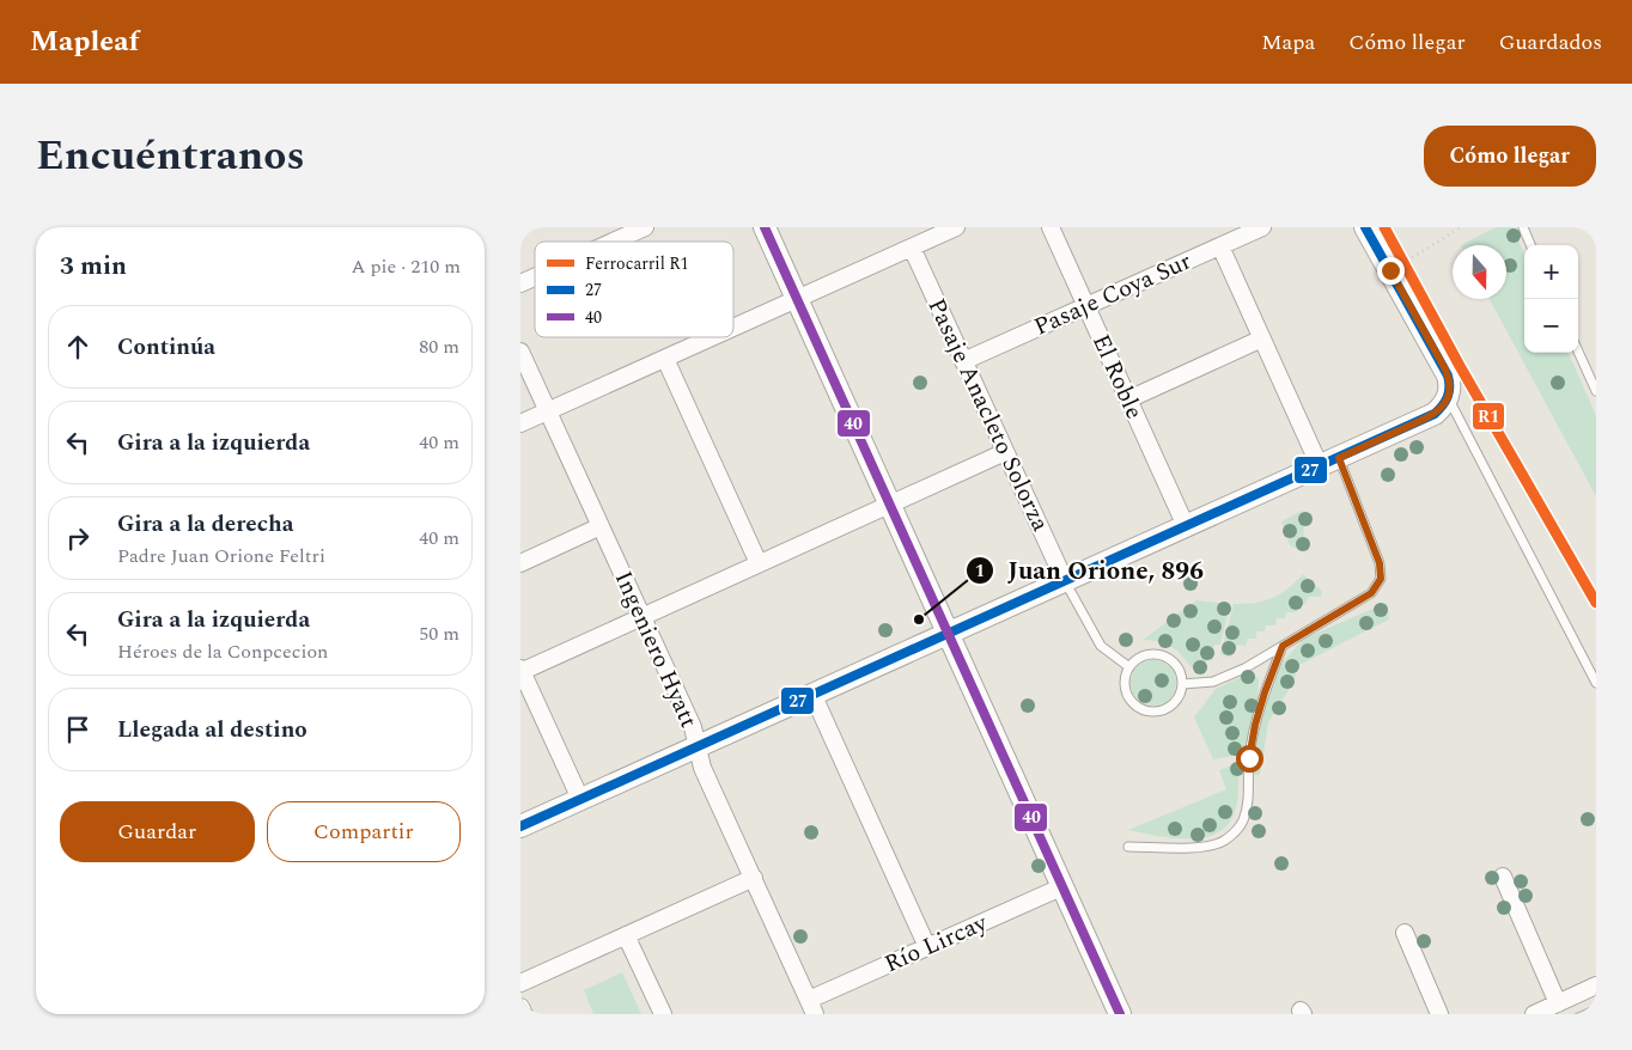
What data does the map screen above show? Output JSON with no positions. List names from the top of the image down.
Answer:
{
  "streets": {
    "street": [
      "Pasaje Coya Sur",
      "El Roble",
      "Pasaje Anacleto Solorza",
      "Ingeniero Hyatt",
      "Río Lircay"
    ]
  },
  "crossings": [
    ["Pasaje Coya Sur", "El Roble"],
    ["Pasaje Coya Sur", "Pasaje Anacleto Solorza"],
    ["Ingeniero Hyatt", "Río Lircay"]
  ],
  "places": ["Juan Orione, 896"],
  "lines": ["rail line R1", "transit line 27", "transit line 40"],
  "legend": ["Ferrocarril R1", "27", "40"],
  "north": "bottom",
  "page": {
    "header": "Mapleaf",
    "nav": ["Mapa", "Cómo llegar", "Guardados"],
    "title": "Encuéntranos",
    "buttons": [
      "Cómo llegar",
      ["Guardar", "Compartir"]
    ],
    "heading": ["3 min", "A pie · 210 m"],
    "map_buttons": ["+", "−"],
    "list": [
      ["Continúa", "80 m"],
      ["Gira a la izquierda", "40 m"],
      ["Gira a la derecha", "Padre Juan Orione Feltri", "40 m"],
      ["Gira a la izquierda", "Héroes de la Conpcecion", "50 m"],
      "Llegada al destino"
    ]
  }
}
